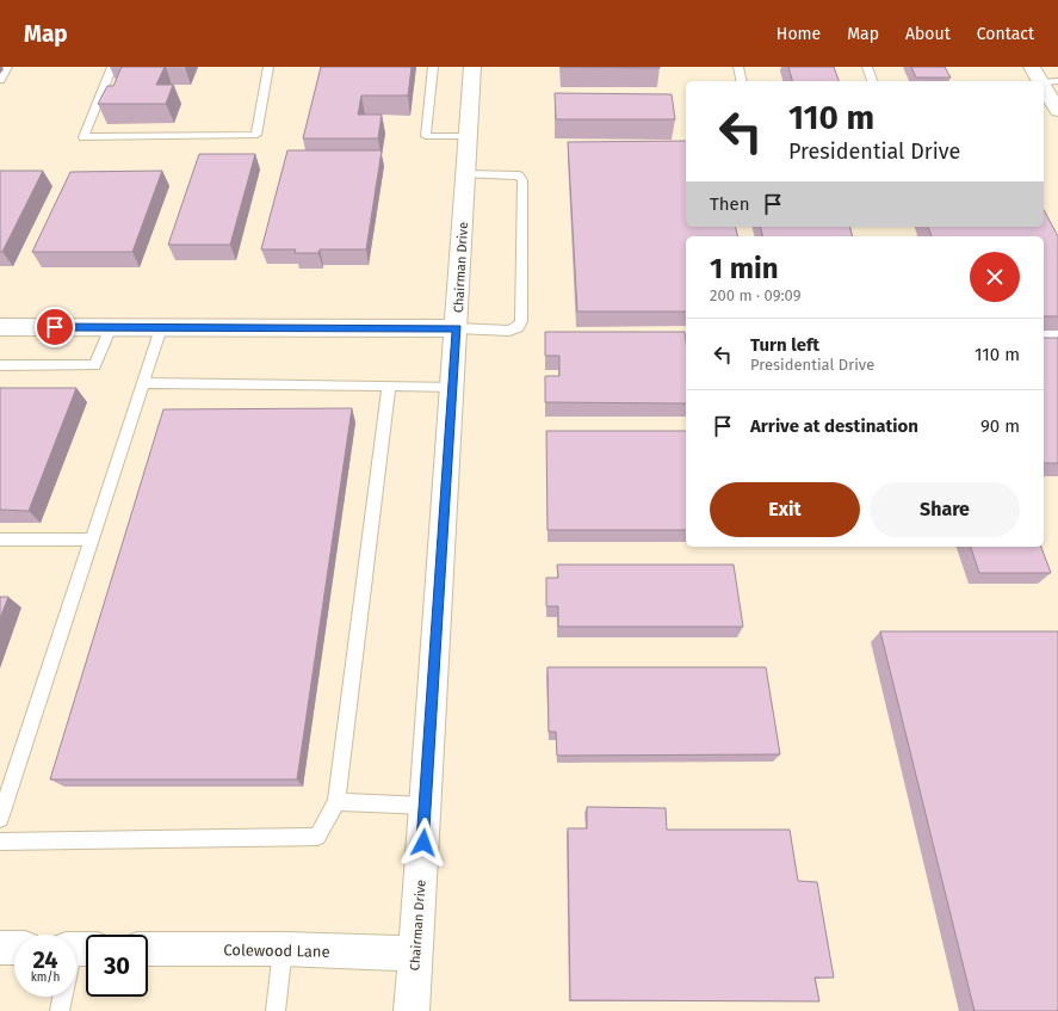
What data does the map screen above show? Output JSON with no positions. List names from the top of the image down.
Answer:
{
  "streets": {
    "street": ["Chairman Drive", "Colewood Lane"]
  },
  "crossings": [
    ["Chairman Drive", "Colewood Lane"]
  ],
  "page": {
    "header": "Map",
    "nav": [
      "Home",
      "Map",
      "About",
      "Contact"
    ],
    "turn": ["110 m", "Presidential Drive"],
    "then": "Then",
    "heading": ["1 min", "200 m · 09:09"],
    "list": [
      {
        "name": "Turn left",
        "note": "Presidential Drive",
        "value": "110 m"
      },
      {
        "name": "Arrive at destination",
        "value": "90 m"
      }
    ],
    "buttons": ["Exit", "Share"],
    "speed": "24 km/h",
    "limit": "30"
  }
}
